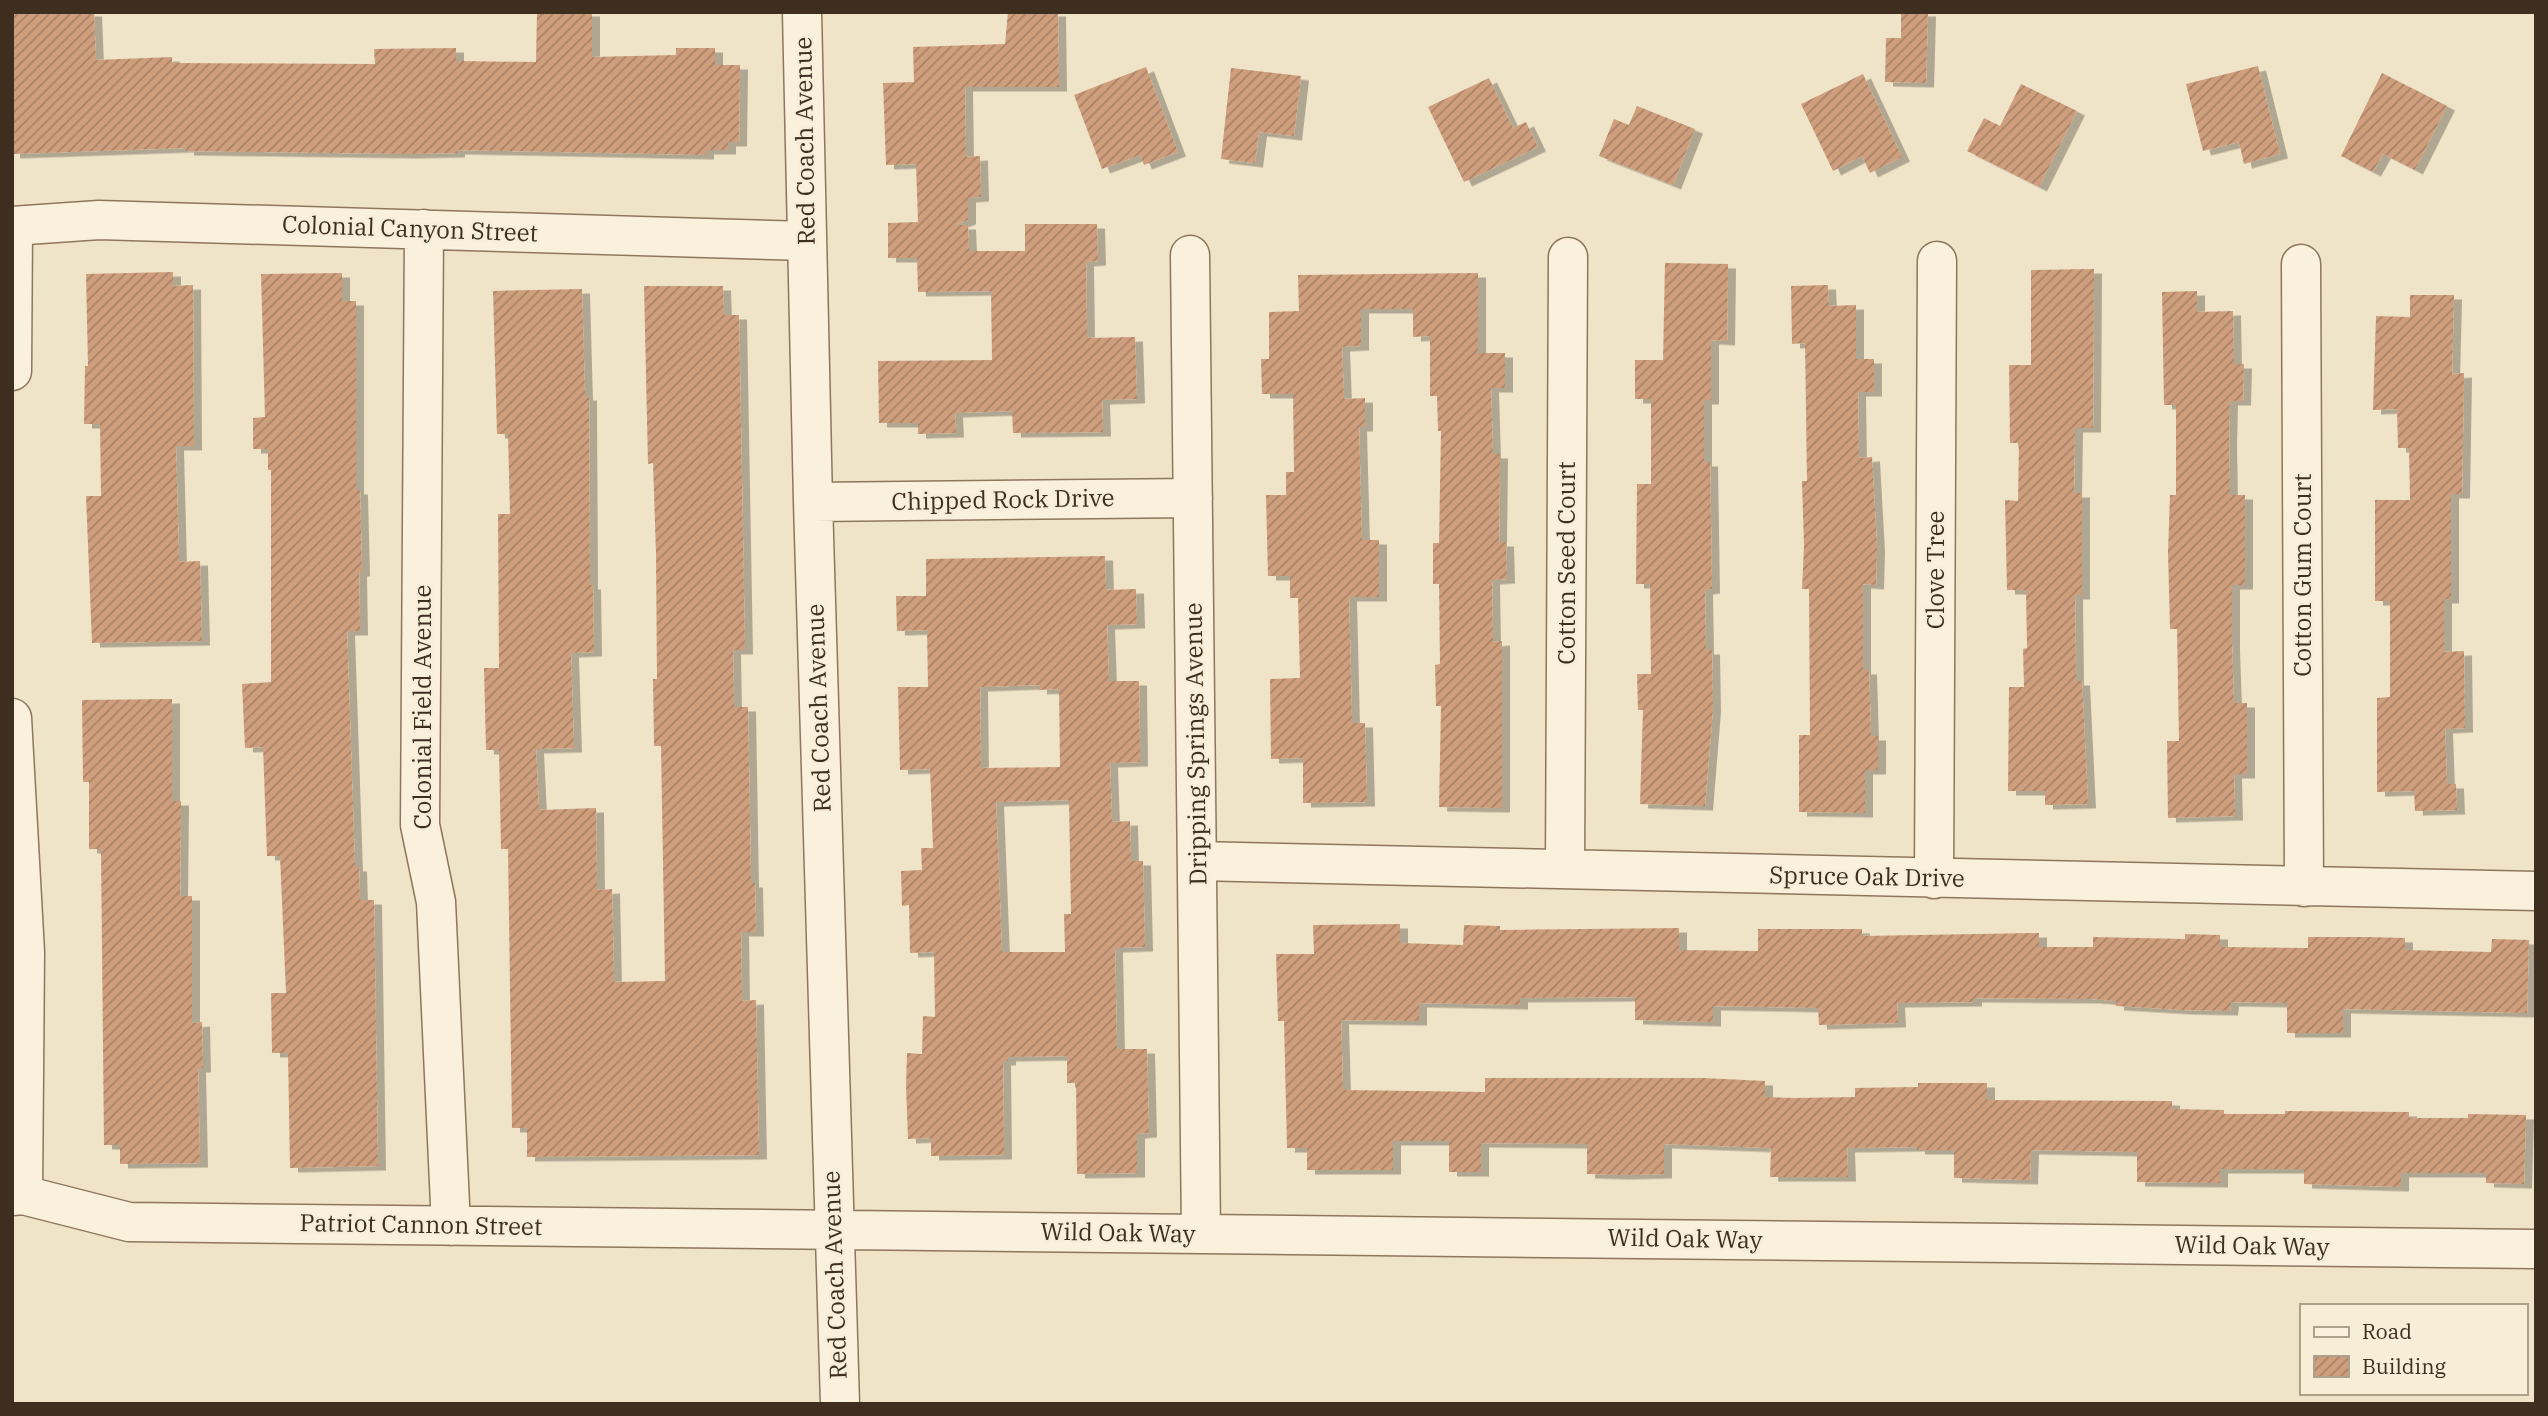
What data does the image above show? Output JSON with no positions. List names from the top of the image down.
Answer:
{
  "streets": {
    "street": [
      "Red Coach Avenue",
      "Colonial Canyon Street",
      "Chipped Rock Drive",
      "Cotton Seed Court",
      "Clove Tree",
      "Cotton Gum Court",
      "Colonial Field Avenue",
      "Dripping Springs Avenue",
      "Spruce Oak Drive",
      "Patriot Cannon Street",
      "Wild Oak Way"
    ]
  },
  "crossings": [
    ["Red Coach Avenue", "Colonial Canyon Street"],
    ["Red Coach Avenue", "Chipped Rock Drive"],
    ["Red Coach Avenue", "Patriot Cannon Street"],
    ["Red Coach Avenue", "Wild Oak Way"],
    ["Colonial Canyon Street", "Colonial Field Avenue"],
    ["Chipped Rock Drive", "Dripping Springs Avenue"],
    ["Cotton Seed Court", "Spruce Oak Drive"],
    ["Clove Tree", "Spruce Oak Drive"],
    ["Cotton Gum Court", "Spruce Oak Drive"],
    ["Colonial Field Avenue", "Patriot Cannon Street"],
    ["Dripping Springs Avenue", "Spruce Oak Drive"],
    ["Dripping Springs Avenue", "Wild Oak Way"],
    ["Patriot Cannon Street", "Wild Oak Way"]
  ],
  "legend": ["Road", "Building"]
}
